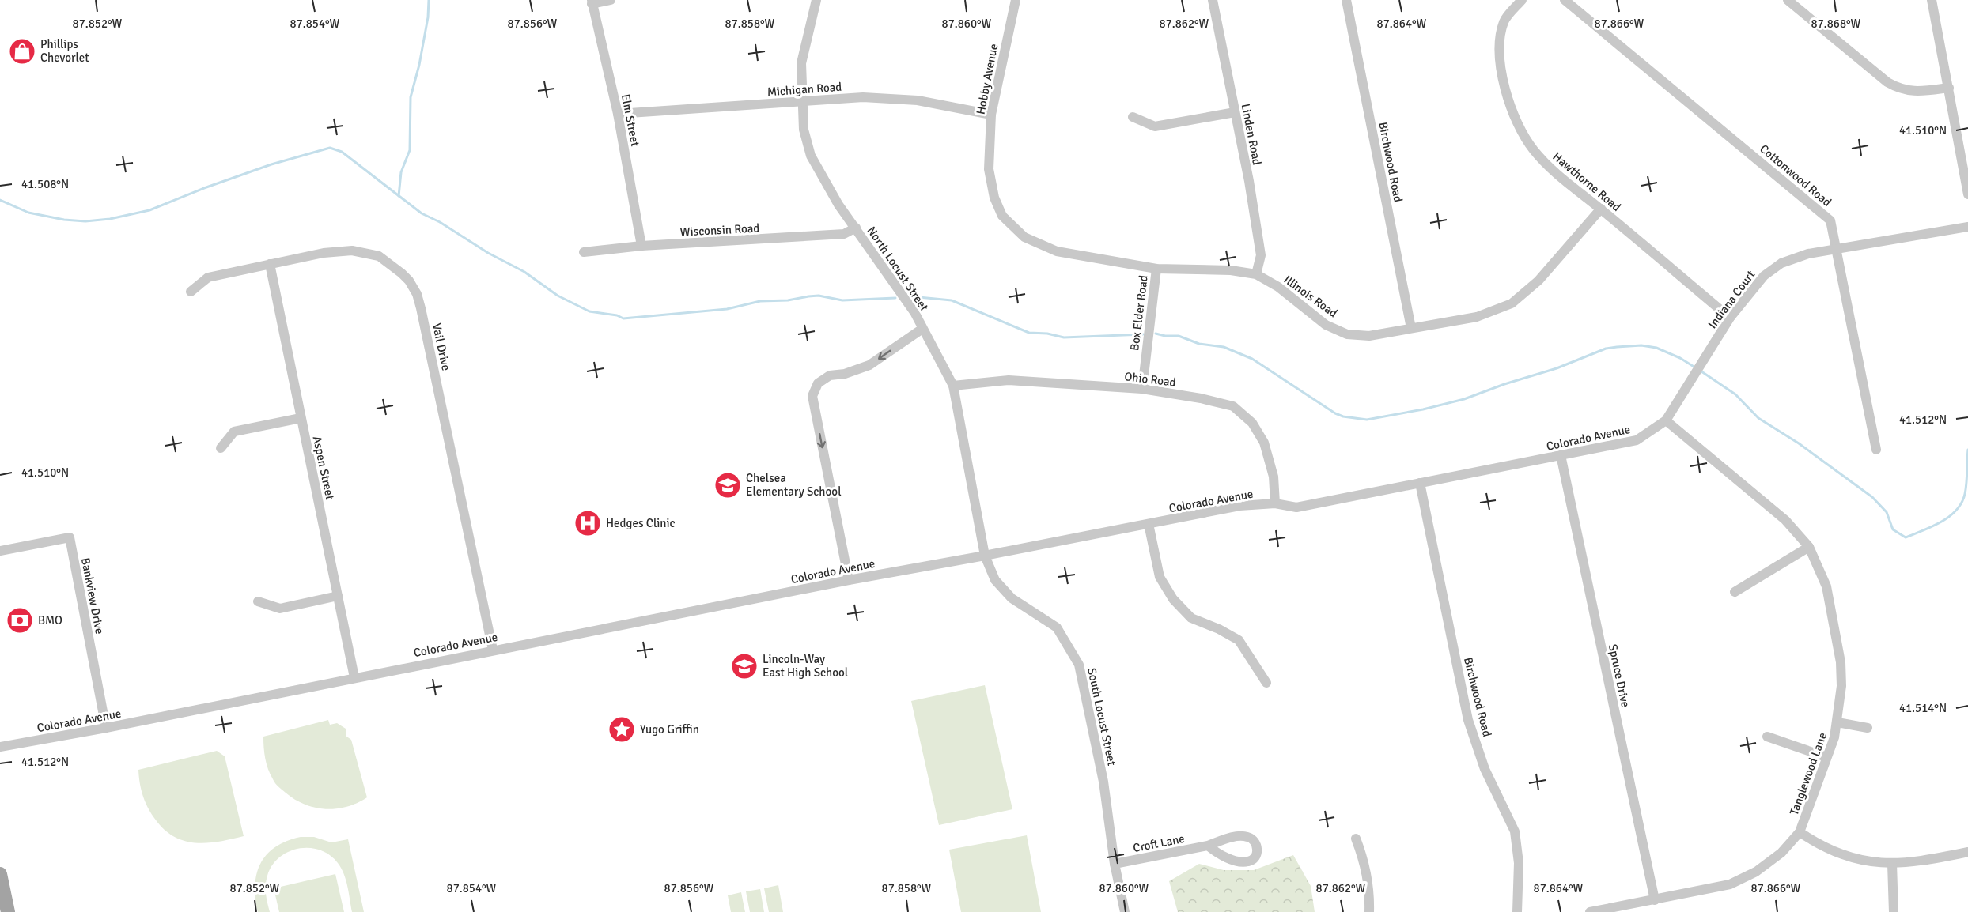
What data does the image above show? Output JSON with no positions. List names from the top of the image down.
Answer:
{
  "streets": {
    "street": [
      "Hobby Avenue",
      "Michigan Road",
      "Elm Street",
      "Linden Road",
      "Birchwood Road",
      "Cottonwood Road",
      "Hawthorne Road",
      "Wisconsin Road",
      "North Locust Street",
      "Illinois Road",
      "Indiana Court",
      "Box Elder Road",
      "Vail Drive",
      "Ohio Road",
      "Colorado Avenue",
      "Aspen Street",
      "Bankview Drive",
      "Spruce Drive",
      "South Locust Street",
      "Tanglewood Lane",
      "Croft Lane"
    ]
  },
  "crossings": [
    ["Hobby Avenue", "Michigan Road"],
    ["Hobby Avenue", "Illinois Road"],
    ["Michigan Road", "Elm Street"],
    ["Michigan Road", "North Locust Street"],
    ["Elm Street", "Wisconsin Road"],
    ["Linden Road", "Illinois Road"],
    ["Birchwood Road", "Illinois Road"],
    ["Birchwood Road", "Colorado Avenue"],
    ["Cottonwood Road", "Indiana Court"],
    ["Hawthorne Road", "Illinois Road"],
    ["Hawthorne Road", "Indiana Court"],
    ["Wisconsin Road", "North Locust Street"],
    ["North Locust Street", "Ohio Road"],
    ["North Locust Street", "Colorado Avenue"],
    ["North Locust Street", "South Locust Street"],
    ["Illinois Road", "Box Elder Road"],
    ["Indiana Court", "Colorado Avenue"],
    ["Indiana Court", "Tanglewood Lane"],
    ["Box Elder Road", "Ohio Road"],
    ["Vail Drive", "Colorado Avenue"],
    ["Vail Drive", "Aspen Street"],
    ["Ohio Road", "Colorado Avenue"],
    ["Colorado Avenue", "Aspen Street"],
    ["Colorado Avenue", "Bankview Drive"],
    ["Colorado Avenue", "Spruce Drive"],
    ["Colorado Avenue", "South Locust Street"],
    ["Colorado Avenue", "Tanglewood Lane"],
    ["Spruce Drive", "Tanglewood Lane"],
    ["South Locust Street", "Croft Lane"]
  ],
  "places": {
    "shop": ["Phillips Chevorlet"],
    "school or university": ["Chelsea Elementary School", "Lincoln-Way East High School"],
    "hospital": ["Hedges Clinic"],
    "bank": ["BMO"],
    "place": ["Yugo Griffin"]
  },
  "coordinates": [
    "87.852°W",
    "87.854°W",
    "87.856°W",
    "87.858°W",
    "87.860°W",
    "87.862°W",
    "87.864°W",
    "87.866°W",
    "87.868°W",
    "41.510°N",
    "41.508°N",
    "41.512°N",
    "41.514°N"
  ]
}
